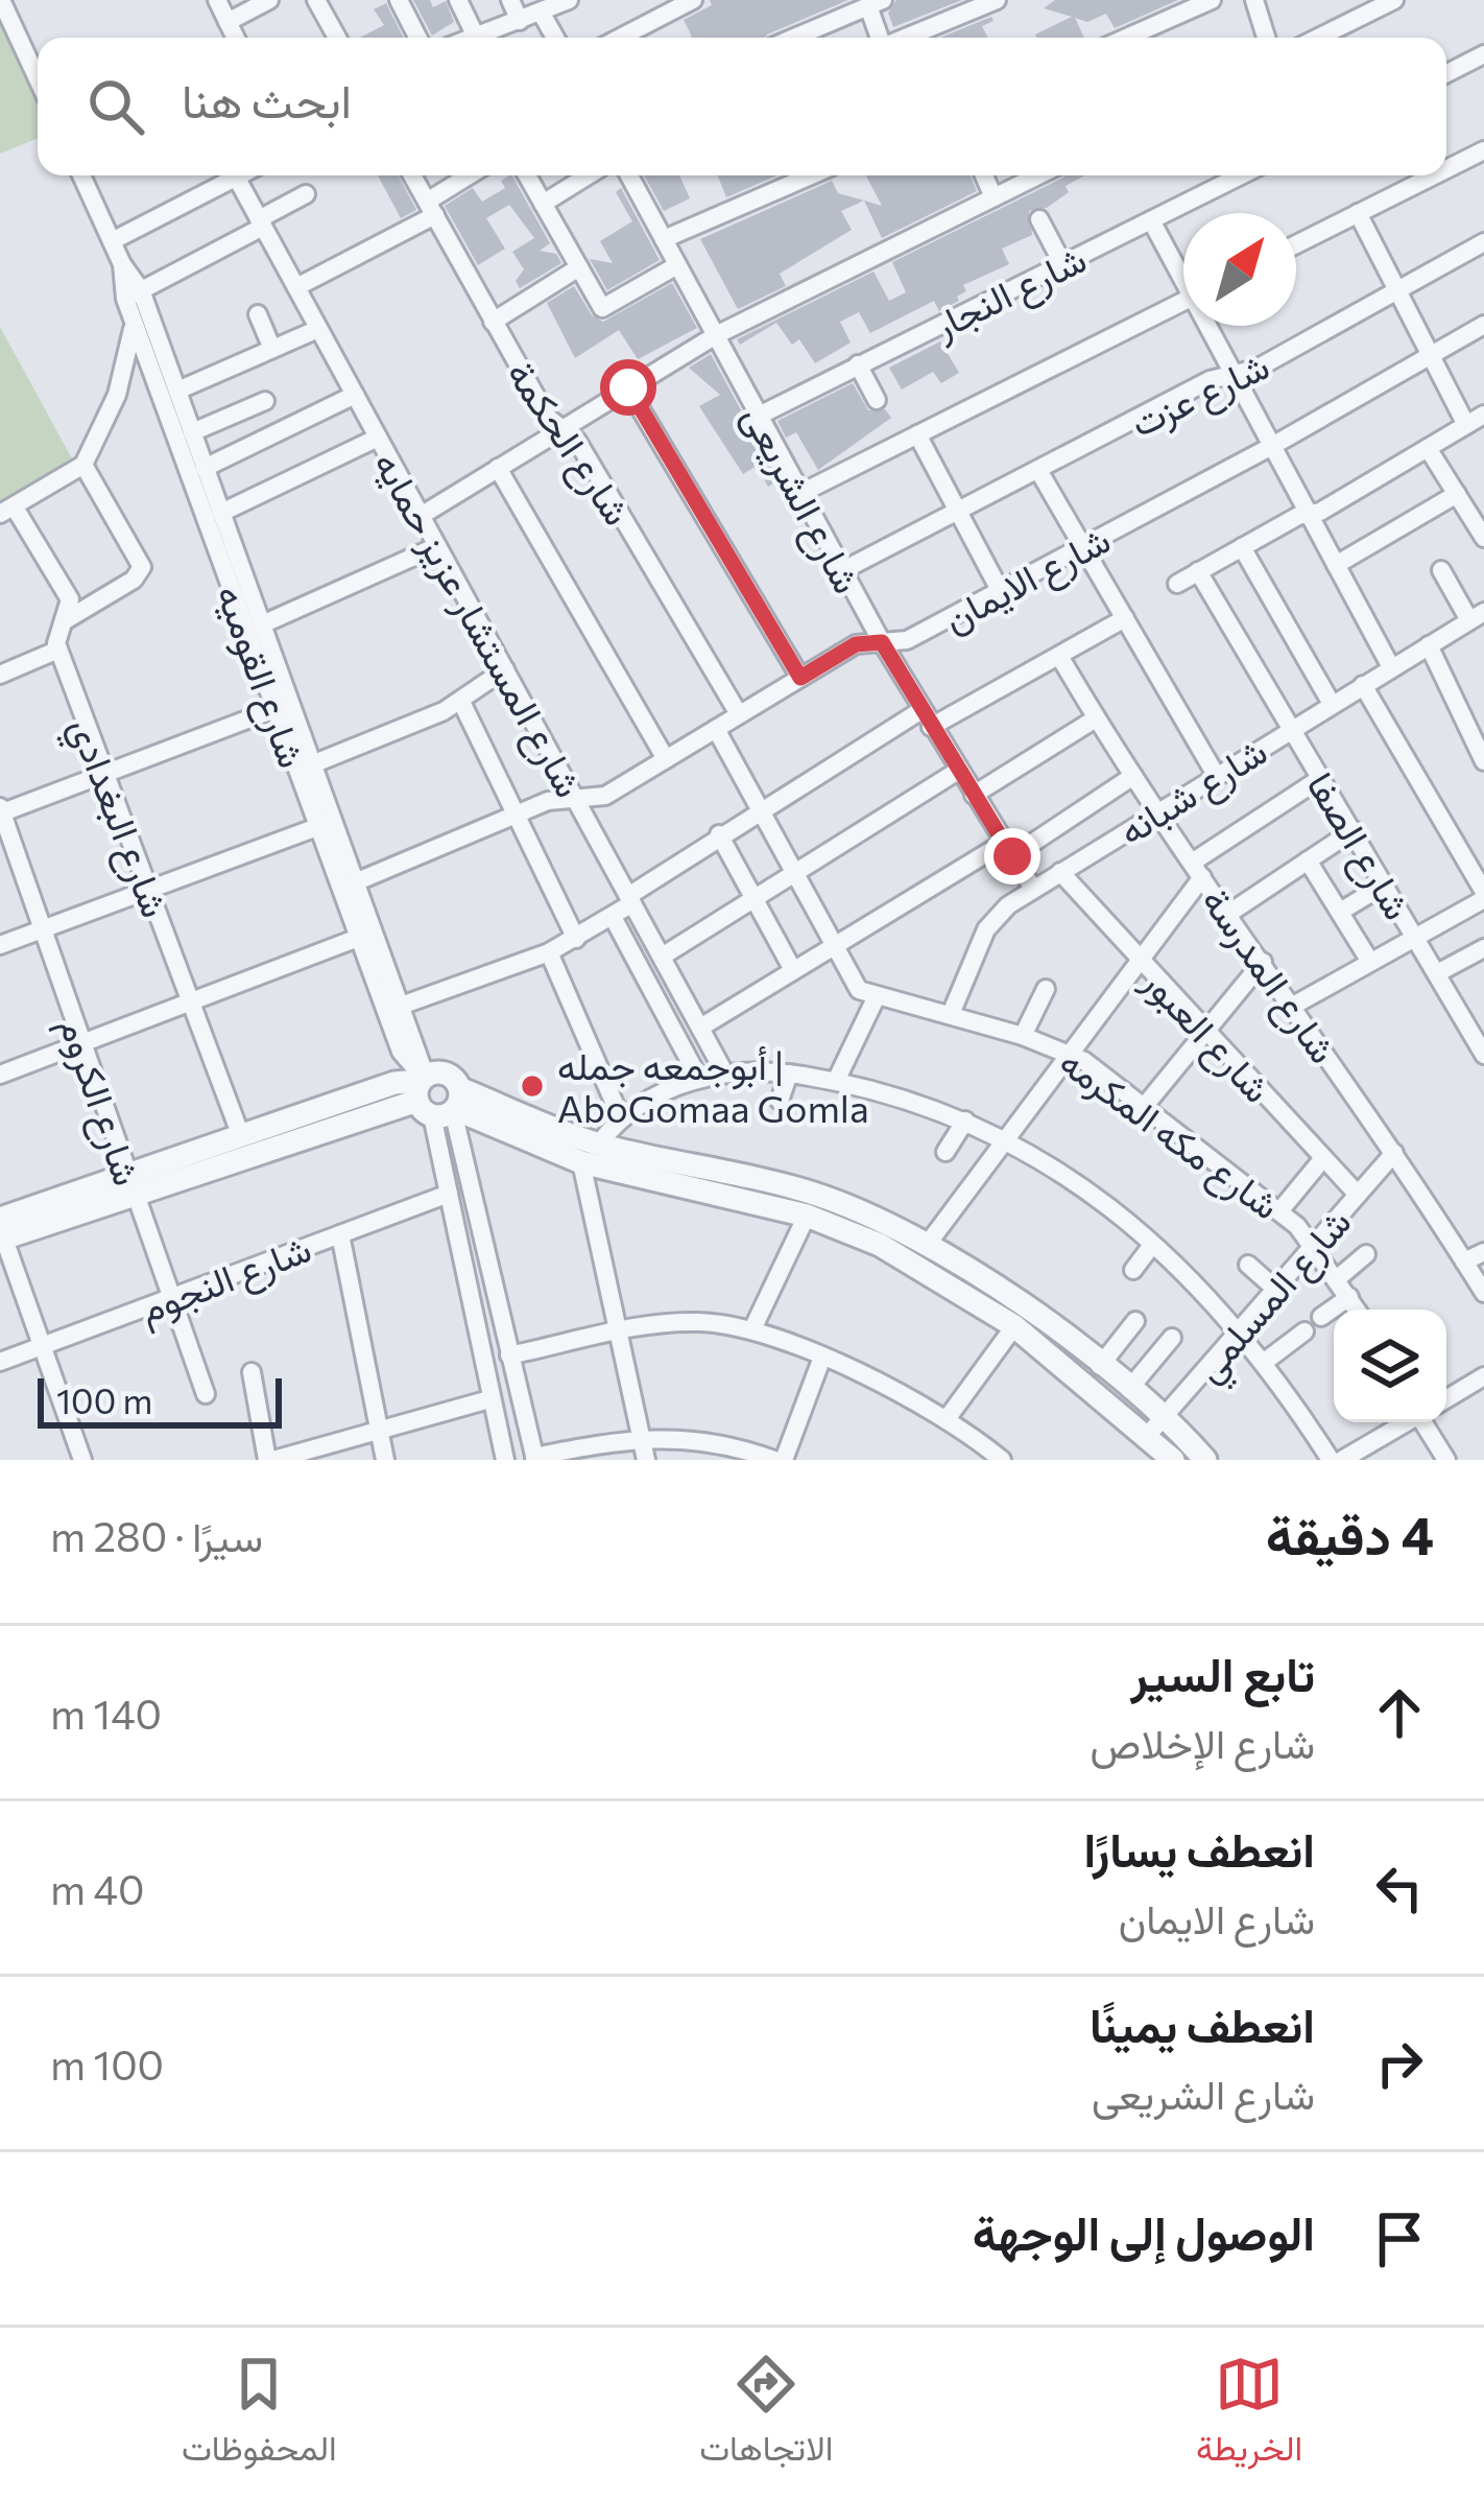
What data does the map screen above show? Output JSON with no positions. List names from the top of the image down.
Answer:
{
  "streets": {
    "street": [
      "شارع النجار",
      "شارع عزت",
      "شارع الحكمة",
      "شارع الشريعى",
      "شارع الايمان",
      "شارع المستشار عزيز حمايه",
      "شارع القوميه",
      "شارع شبانه",
      "شارع البغدادي",
      "شارع الصفا",
      "شارع المدرسة",
      "شارع العبور",
      "شارع الكروم",
      "شارع مكه المكرمه",
      "شارع النجوم",
      "شارع المسلمي"
    ]
  },
  "crossings": [
    ["شارع النجار", "شارع الشريعى"],
    ["شارع عزت", "شارع الشريعى"],
    ["شارع الحكمة", "شارع الايمان"],
    ["شارع الشريعى", "شارع الايمان"],
    ["شارع الشريعى", "شارع شبانه"],
    ["شارع الايمان", "شارع المستشار عزيز حمايه"],
    ["شارع الايمان", "شارع القوميه"],
    ["شارع القوميه", "شارع النجوم"],
    ["شارع شبانه", "شارع الصفا"],
    ["شارع شبانه", "شارع المدرسة"],
    ["شارع شبانه", "شارع العبور"],
    ["شارع شبانه", "شارع مكه المكرمه"],
    ["شارع المدرسة", "شارع المسلمي"],
    ["شارع العبور", "شارع المسلمي"],
    ["شارع الكروم", "شارع النجوم"],
    ["شارع مكه المكرمه", "شارع المسلمي"]
  ],
  "places": ["أبوجمعه جمله | AboGomaa Gomla"],
  "scale_bar": "100 m",
  "north": "top right",
  "page": {
    "search": "ابحث هنا",
    "scale": "100 m",
    "heading": ["4 دقيقة", "سيرًا · 280 m"],
    "list": [
      ["تابع السير", "شارع الإخلاص", "140 m"],
      ["انعطف يسارًا", "شارع الايمان", "40 m"],
      ["انعطف يمينًا", "شارع الشريعى", "100 m"],
      "الوصول إلى الوجهة"
    ],
    "nav": ["الخريطة", "الاتجاهات", "المحفوظات"]
  }
}
